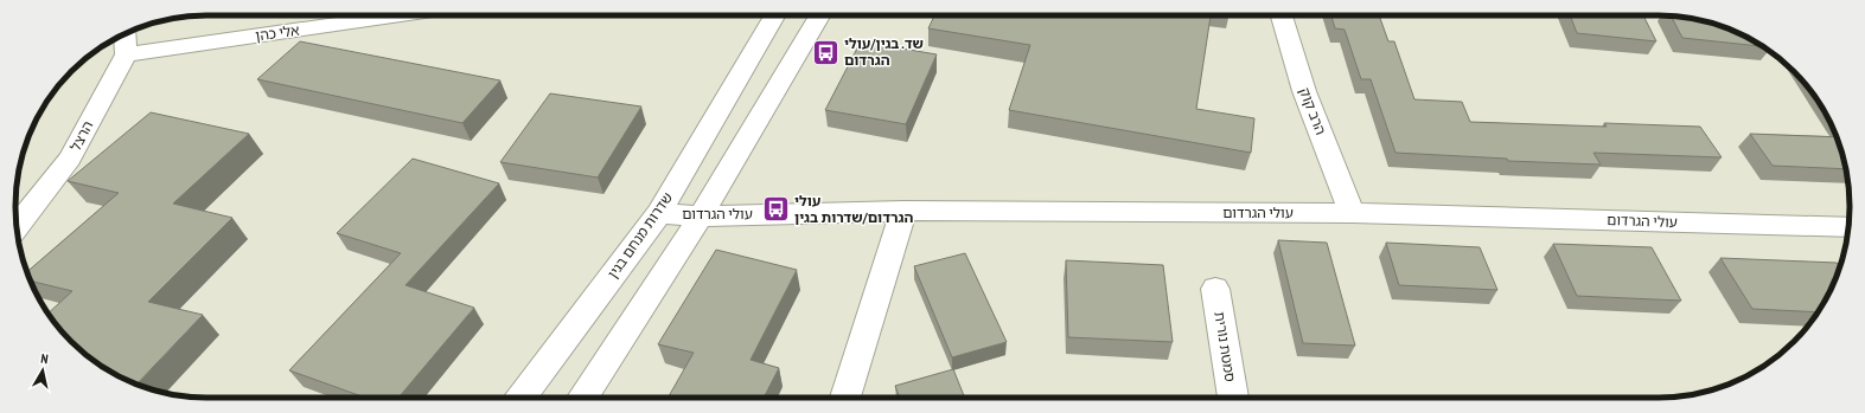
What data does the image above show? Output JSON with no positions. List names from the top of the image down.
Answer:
{
  "streets": {
    "street": [
      "אלי כהן",
      "הרב קוק",
      "הרצל",
      "עולי הגרדום",
      "שדרות מנחם בגין",
      "סמטת נורית"
    ]
  },
  "crossings": [
    ["אלי כהן", "הרצל"],
    ["הרב קוק", "עולי הגרדום"],
    ["עולי הגרדום", "שדרות מנחם בגין"]
  ],
  "places": {
    "bus stop": ["שד. בגין/עולי הגרדום", "עולי הגרדום/שדרות בגין"]
  },
  "north": "top"
}
